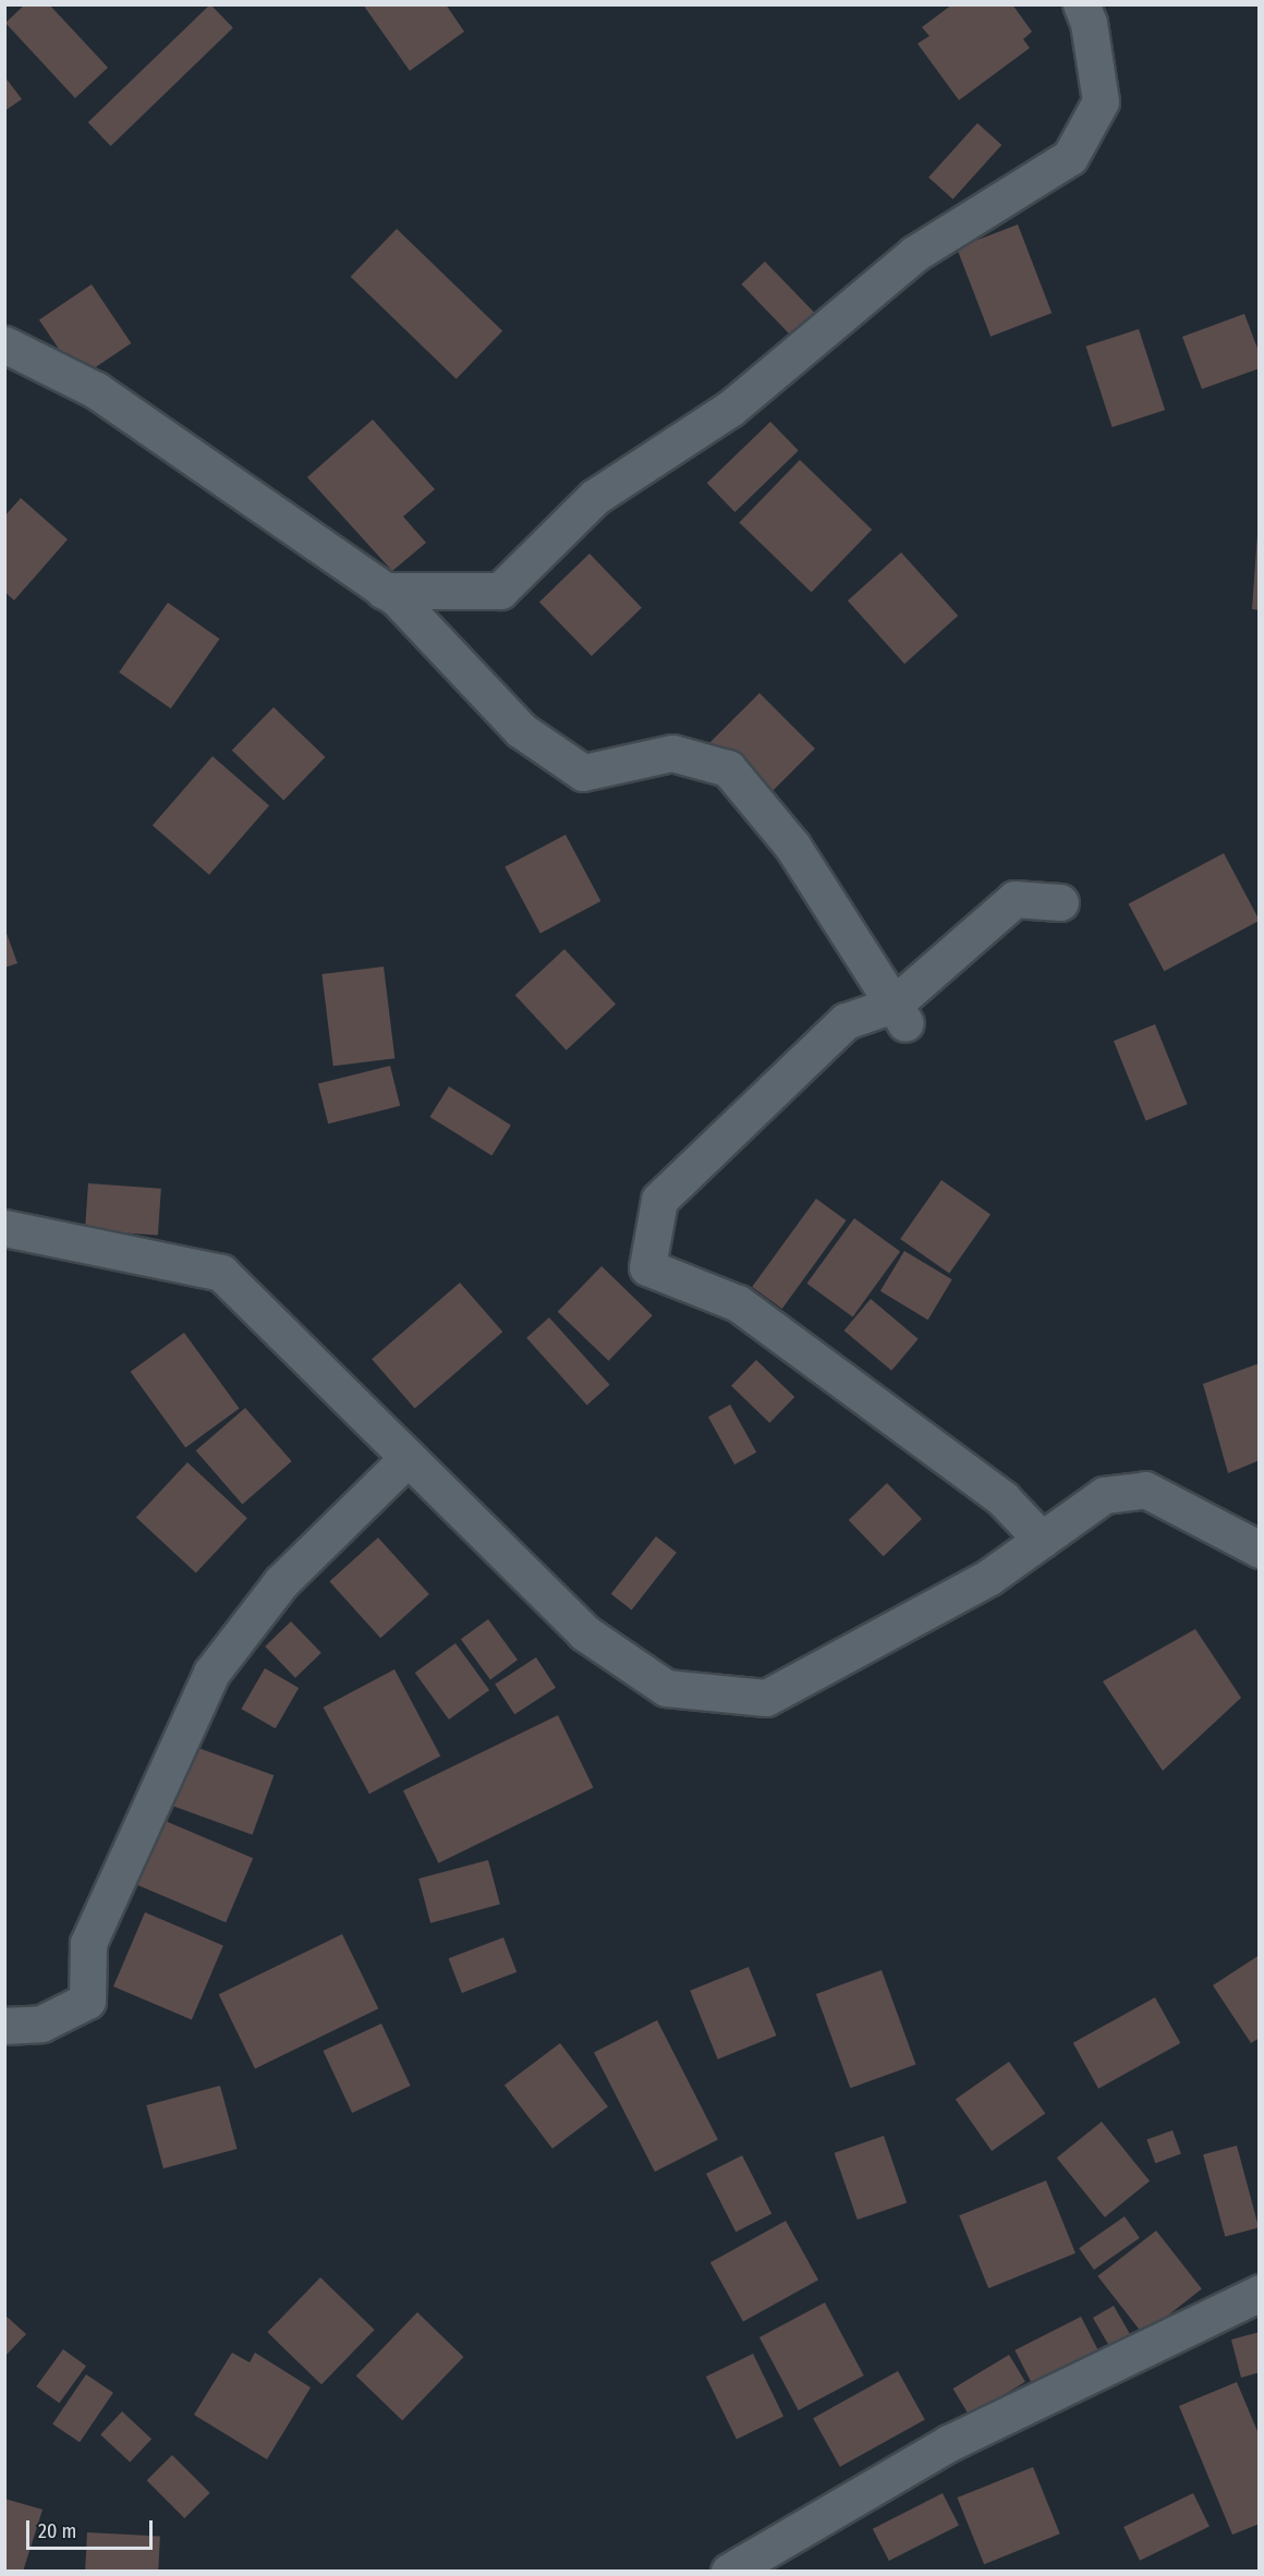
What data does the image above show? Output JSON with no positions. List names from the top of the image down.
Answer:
{
  "scale_bar": "20 m"
}
